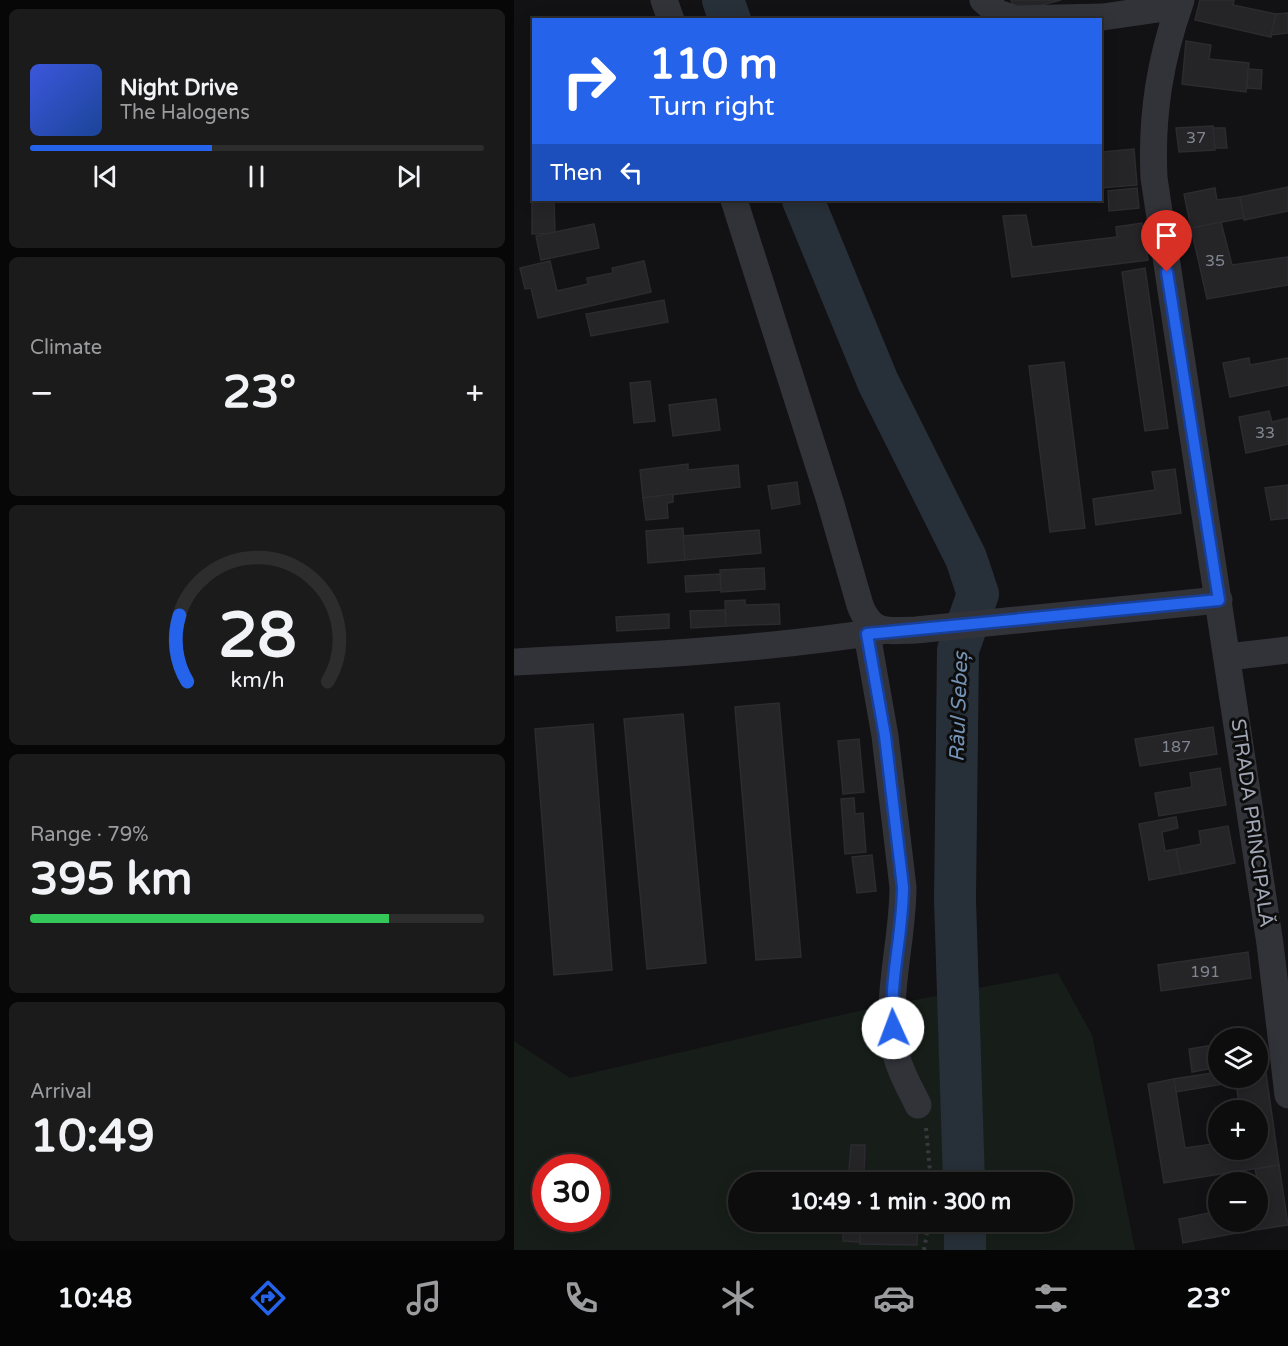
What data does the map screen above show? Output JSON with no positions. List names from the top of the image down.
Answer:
{
  "streets": {
    "street": ["STRADA PRINCIPALĂ"]
  },
  "water": ["Râul Sebeș"],
  "house_numbers": [
    "37",
    "35",
    "33",
    "187",
    "191"
  ],
  "page": {
    "turn": ["110 m", "Turn right"],
    "song": ["Night Drive", "The Halogens"],
    "then": "Then",
    "tile": [
      "Climate",
      ["Range · 79%", "395 km"],
      ["Arrival", "10:49"]
    ],
    "heat": ["−", "23°", "+"],
    "map_buttons": ["+", "−"],
    "limit": "30",
    "trip": "10:49 · 1 min · 300 m",
    "tabs": ["10:48", "23°"],
    "gauge": ["28", "km/h"]
  }
}
